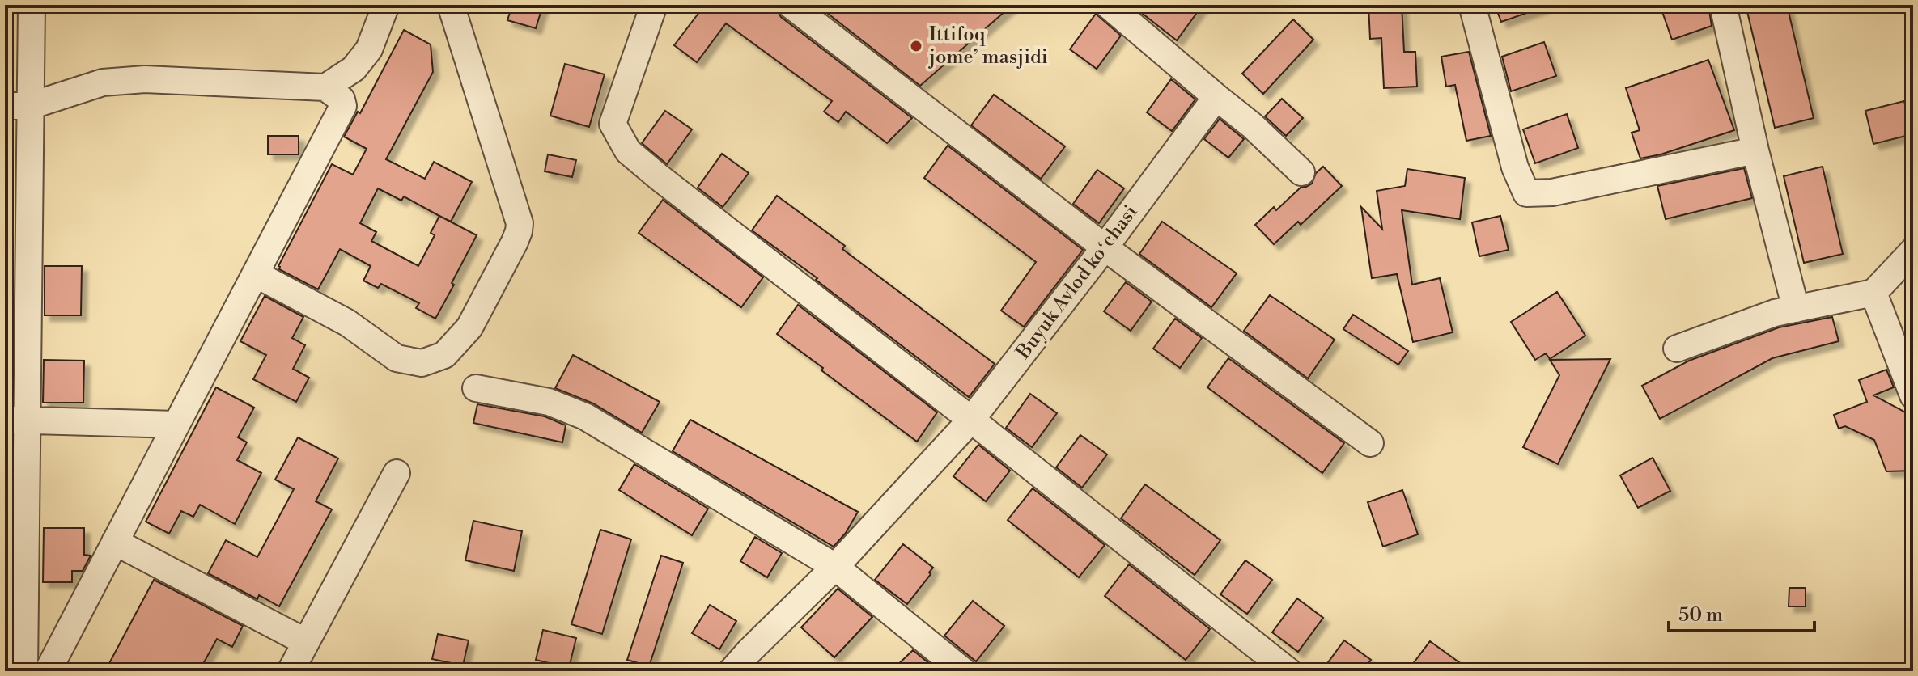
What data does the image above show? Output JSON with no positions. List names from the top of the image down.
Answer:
{
  "streets": {
    "street": ["Buyuk Avlod koʻchasi"]
  },
  "places": ["Ittifoq jome’ masjidi"],
  "scale_bar": "50 m"
}
